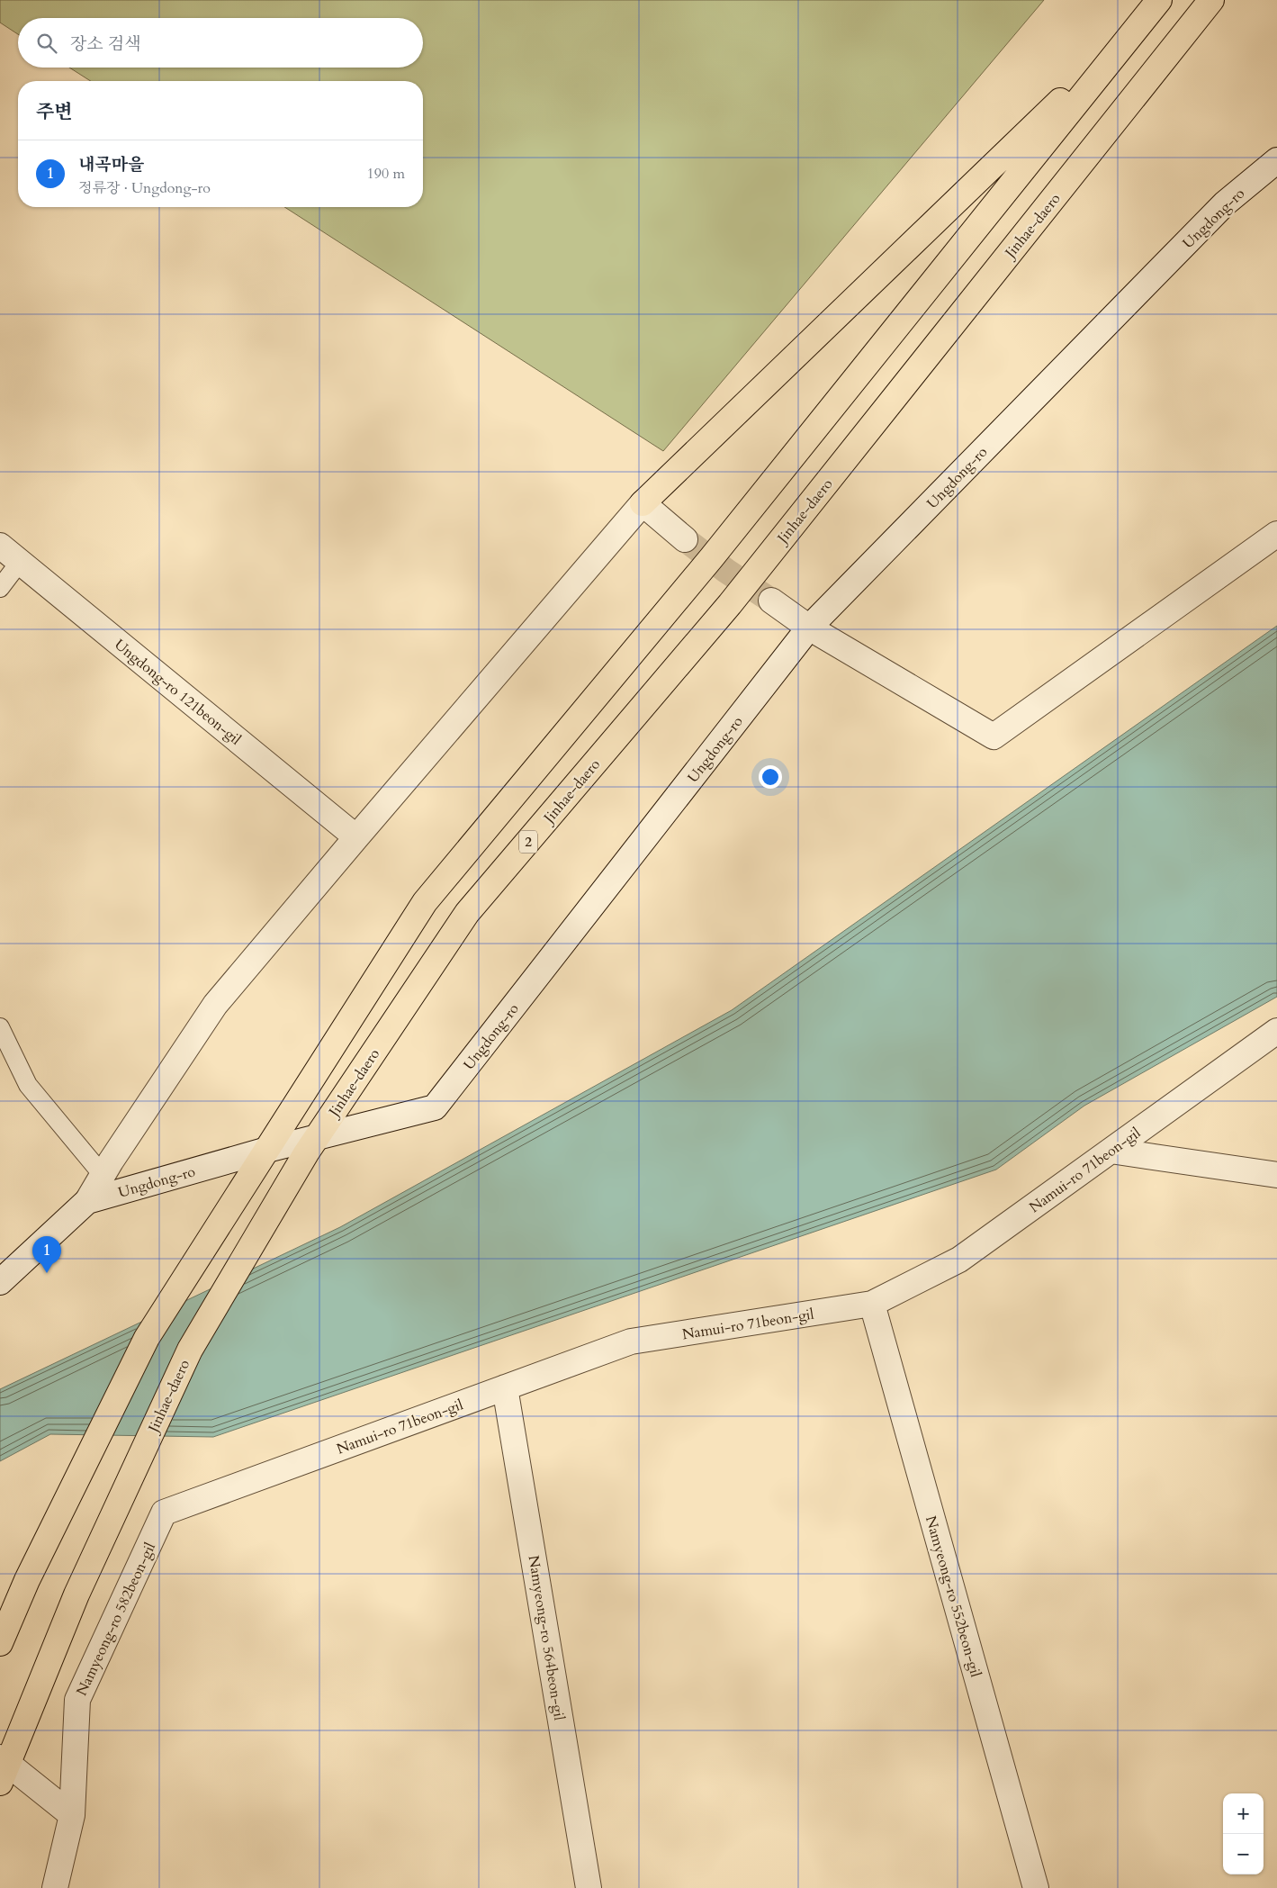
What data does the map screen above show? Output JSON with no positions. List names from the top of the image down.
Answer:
{
  "streets": {
    "highway": ["Jinhae-daero", "2"],
    "street": [
      "Ungdong-ro",
      "Ungdong-ro 121beon-gil",
      "Namui-ro 71beon-gil",
      "Namyeong-ro 552beon-gil",
      "Namyeong-ro 582beon-gil",
      "Namyeong-ro 564beon-gil"
    ]
  },
  "crossings": [
    ["Ungdong-ro", "Jinhae-daero"],
    ["Ungdong-ro", "Ungdong-ro 121beon-gil"],
    ["Namui-ro 71beon-gil", "Namyeong-ro 552beon-gil"],
    ["Namui-ro 71beon-gil", "Namyeong-ro 582beon-gil"],
    ["Namui-ro 71beon-gil", "Namyeong-ro 564beon-gil"]
  ],
  "page": {
    "search": "장소 검색",
    "heading": "주변",
    "list": [
      {
        "mark": "1",
        "name": "내곡마을",
        "note": "정류장 · Ungdong-ro",
        "value": "190 m"
      }
    ],
    "pins": "1",
    "map_buttons": ["+", "−"]
  }
}
